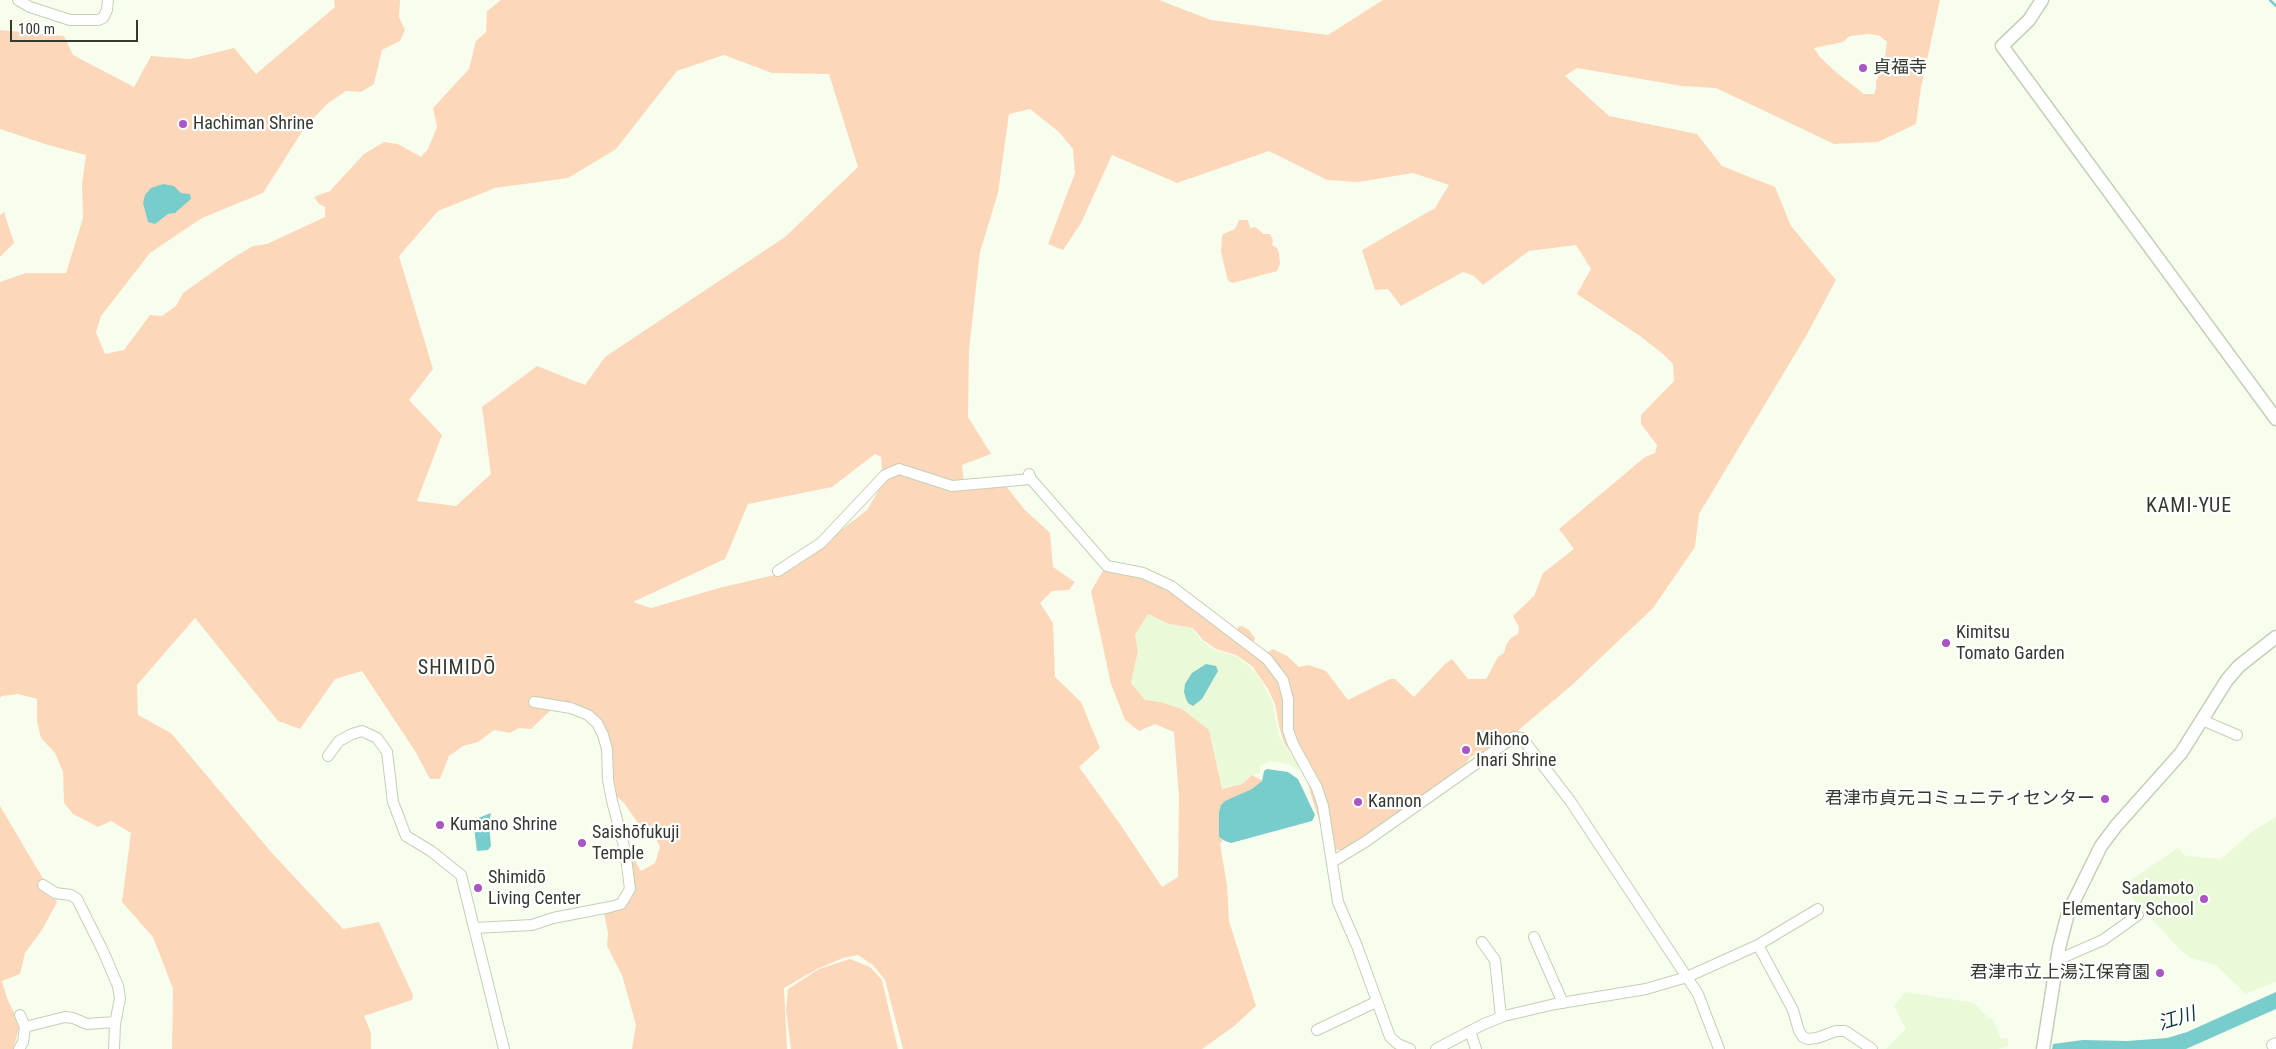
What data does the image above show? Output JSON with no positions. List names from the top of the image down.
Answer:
{
  "districts": ["KAMI-YUE", "SHIMIDŌ"],
  "water": ["江川"],
  "places": [
    "貞福寺",
    "Hachiman Shrine",
    "Kimitsu Tomato Garden",
    "Mihono Inari Shrine",
    "君津市貞元コミュニティセンター",
    "Kannon",
    "Kumano Shrine",
    "Saishōfukuji Temple",
    "Shimidō Living Center",
    "Sadamoto Elementary School",
    "君津市立上湯江保育園"
  ],
  "scale_bar": "100 m"
}
